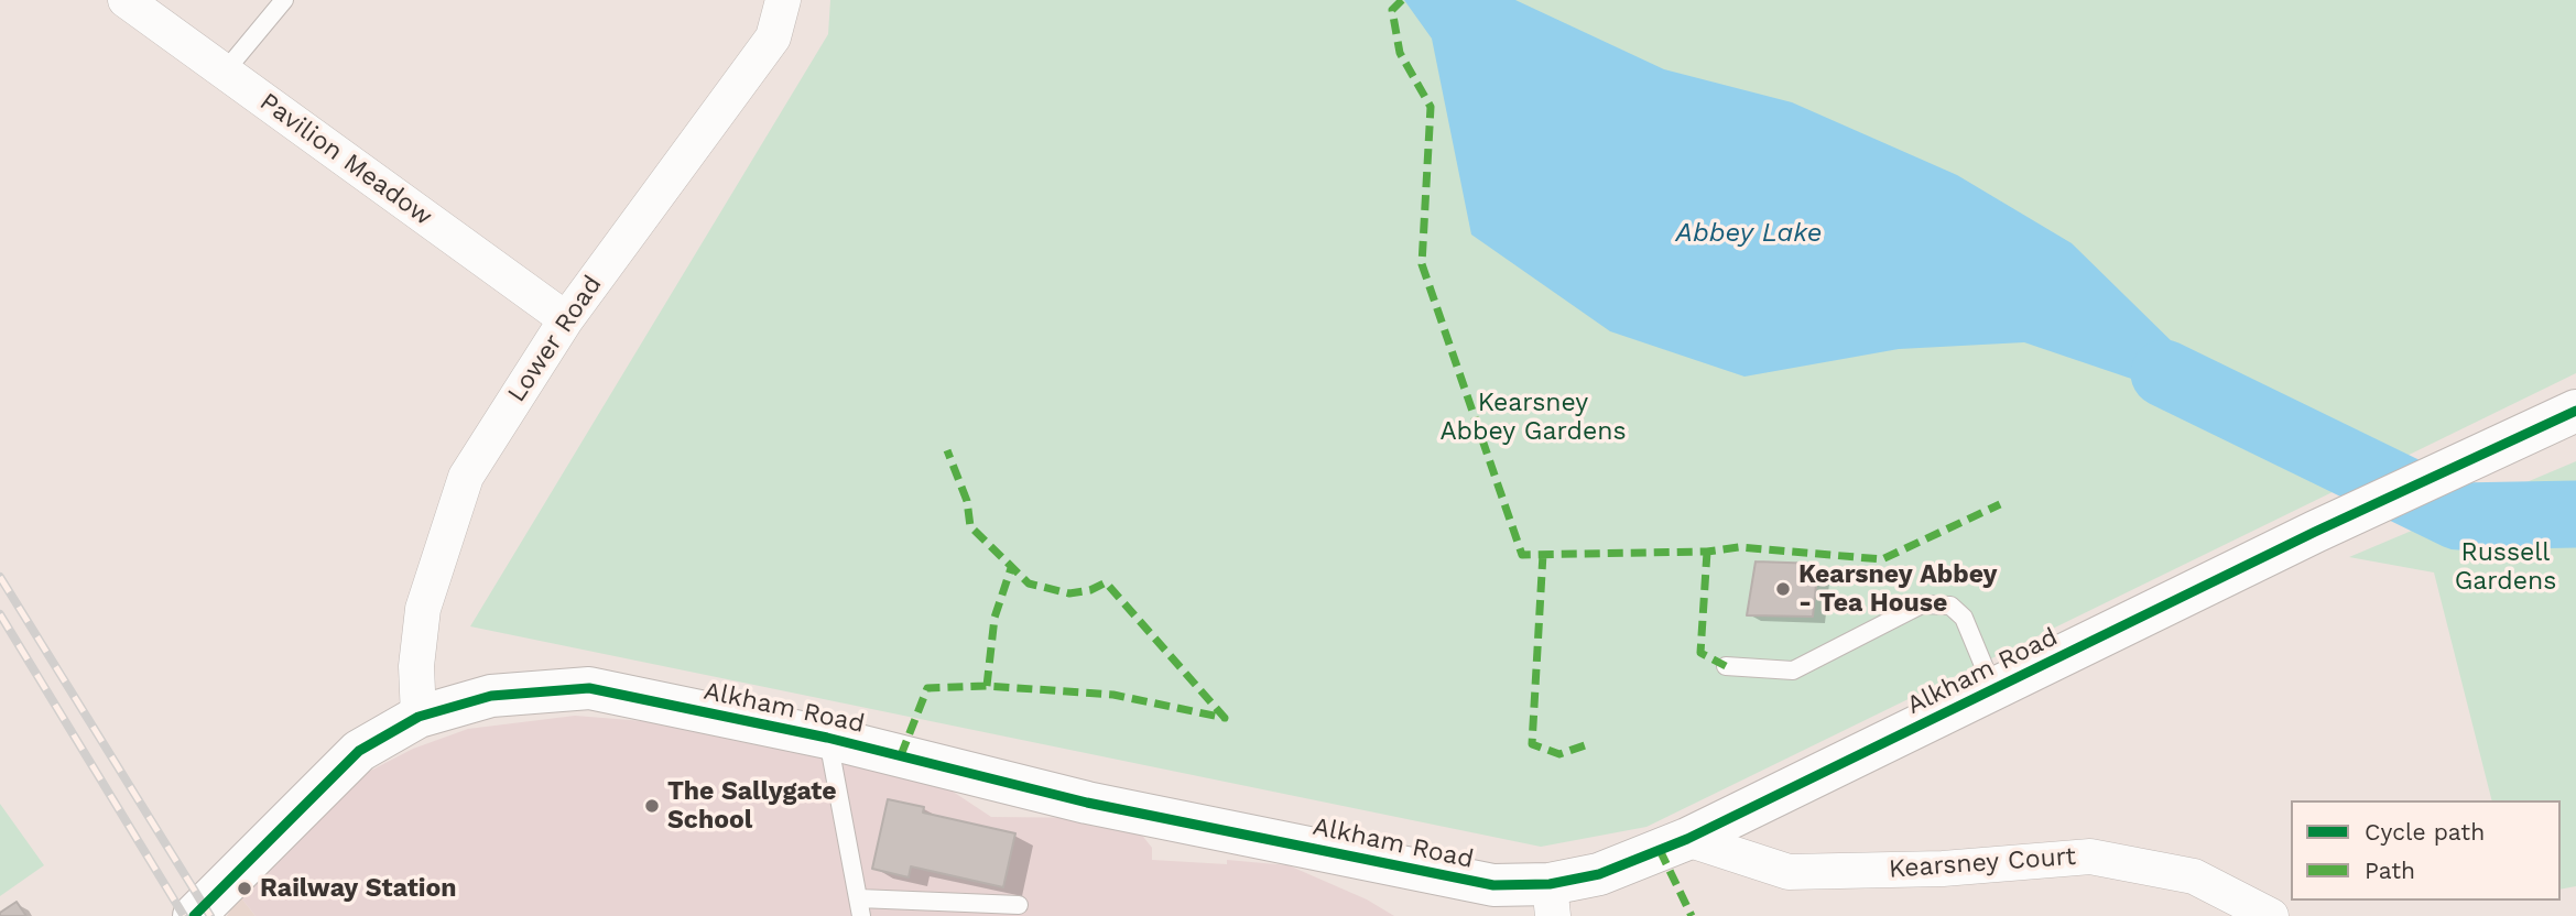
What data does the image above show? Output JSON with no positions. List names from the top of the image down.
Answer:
{
  "streets": {
    "street": [
      "Pavilion Meadow",
      "Lower Road",
      "Alkham Road",
      "Kearsney Court"
    ]
  },
  "crossings": [
    ["Pavilion Meadow", "Lower Road"],
    ["Lower Road", "Alkham Road"],
    ["Alkham Road", "Kearsney Court"]
  ],
  "water": ["Abbey Lake"],
  "parks": ["Kearsney Abbey Gardens", "Russell Gardens"],
  "places": ["Kearsney Abbey - Tea House", "The Sallygate School", "Railway Station"],
  "legend": ["Cycle path", "Path"]
}
